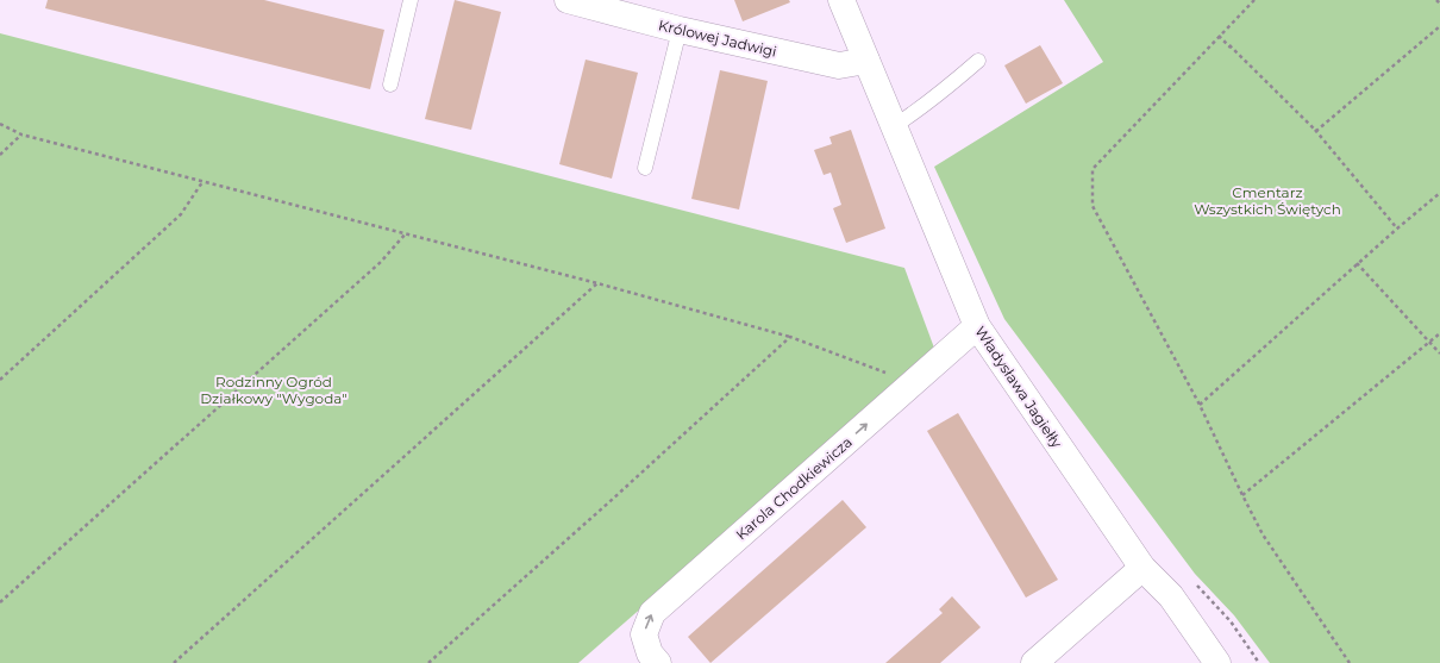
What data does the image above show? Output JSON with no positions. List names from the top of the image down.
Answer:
{
  "streets": {
    "street": ["Królowej Jadwigi", "Władysława Jagiełły", "Karola Chodkiewicza"]
  },
  "crossings": [
    ["Królowej Jadwigi", "Władysława Jagiełły"],
    ["Władysława Jagiełły", "Karola Chodkiewicza"]
  ],
  "one_way": ["Karola Chodkiewicza"],
  "parks": ["Cmentarz Wszystkich Świętych", "Rodzinny Ogród Działkowy \"Wygoda\""]
}
